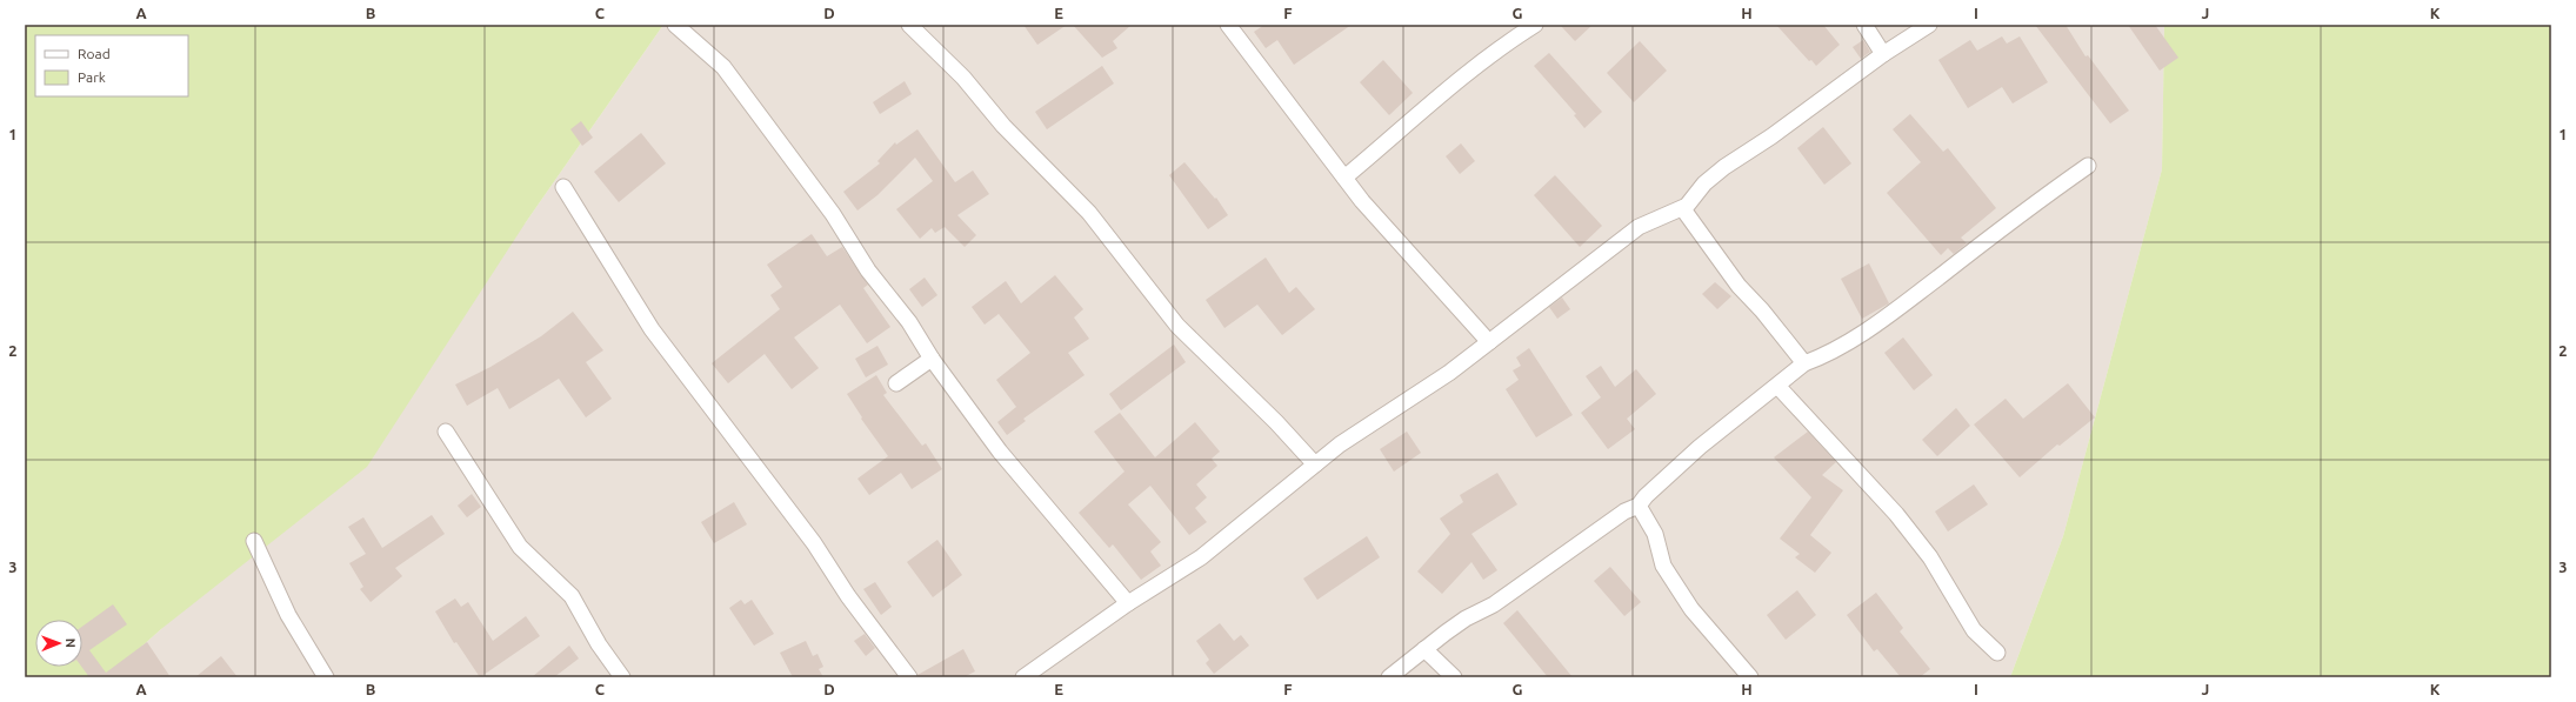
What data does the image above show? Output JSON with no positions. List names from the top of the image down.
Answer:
{
  "legend": ["Road", "Park"],
  "north": "right",
  "grid": {
    "columns": [
      "A",
      "B",
      "C",
      "D",
      "E",
      "F",
      "G",
      "H",
      "I",
      "J",
      "K"
    ],
    "rows": ["1", "2", "3"]
  }
}
